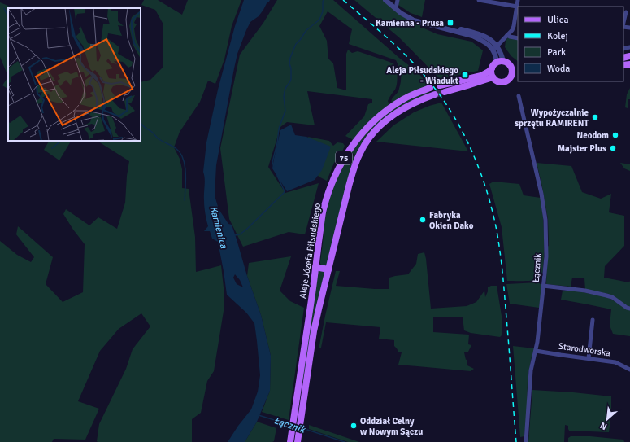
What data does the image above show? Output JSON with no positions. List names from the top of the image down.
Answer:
{
  "streets": {
    "main road": ["75", "Aleje Józefa Piłsudskiego"],
    "street": ["Łącznik", "Starodworska"]
  },
  "crossings": [
    ["Łącznik", "Starodworska"]
  ],
  "water": ["Kamienica", "Łącznik"],
  "places": {
    "transit": ["Kamienna - Prusa", "Aleja Piłsudskiego - Wiadukt"],
    "other": [
      "Wypożyczalnie sprzętu RAMIRENT",
      "Neodom",
      "Majster Plus",
      "Fabryka Okien Dako",
      "Oddział Celny w Nowym Sączu"
    ]
  },
  "legend": [
    "Ulica",
    "Kolej",
    "Park",
    "Woda"
  ],
  "north": "bottom left"
}
